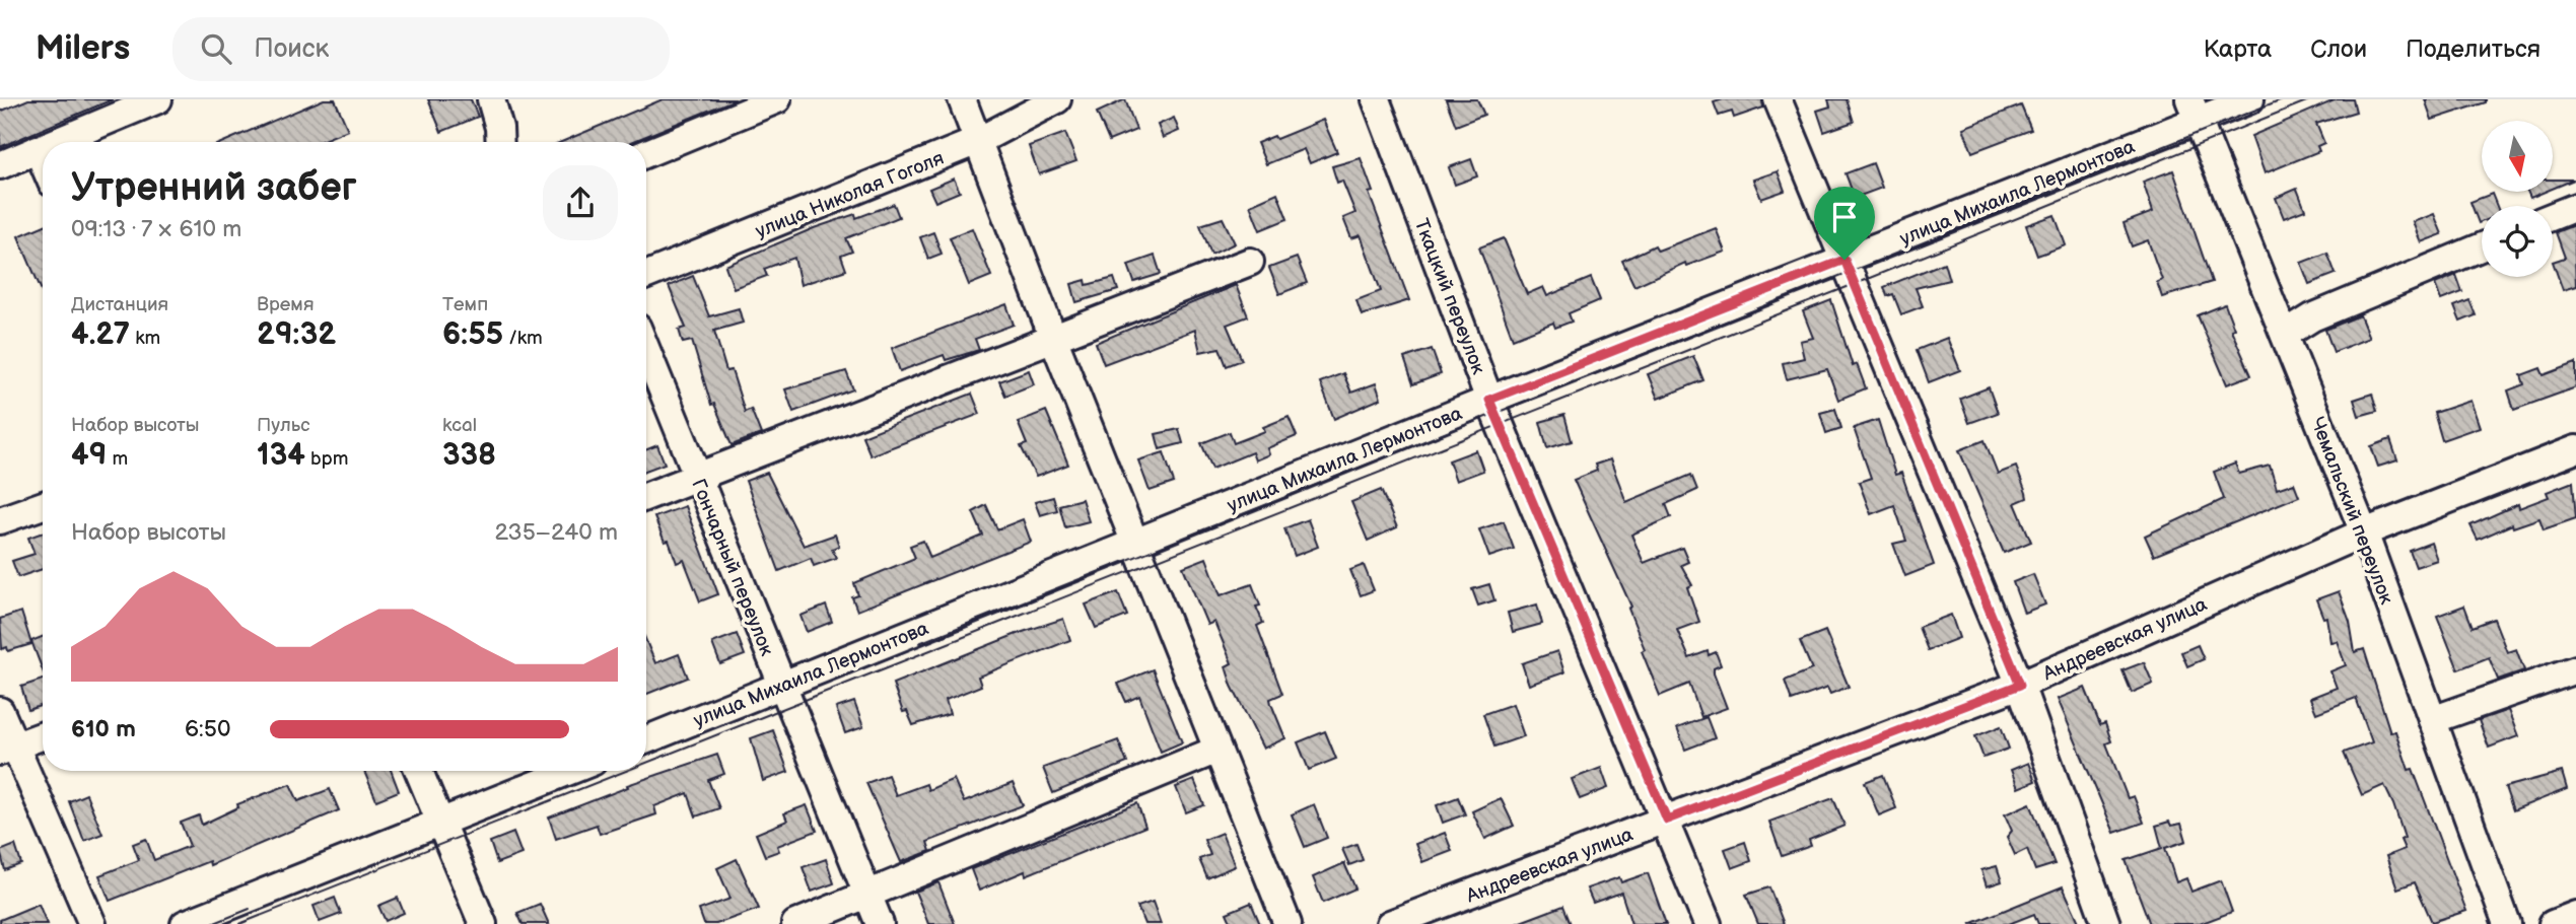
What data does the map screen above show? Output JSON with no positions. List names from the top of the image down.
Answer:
{
  "streets": {
    "street": [
      "улица Михаила Лермонтова",
      "улица Николая Гоголя",
      "Ткацкий переулок",
      "Чемальский переулок",
      "Гончарный переулок",
      "Андреевская улица"
    ]
  },
  "crossings": [
    ["улица Михаила Лермонтова", "Ткацкий переулок"],
    ["улица Михаила Лермонтова", "Чемальский переулок"],
    ["улица Михаила Лермонтова", "Гончарный переулок"],
    ["Ткацкий переулок", "Андреевская улица"],
    ["Чемальский переулок", "Андреевская улица"]
  ],
  "north": "bottom",
  "page": {
    "header": "Milers",
    "search": "Поиск",
    "nav": ["Карта", "Слои", "Поделиться"],
    "heading": ["Утренний забег", "09:13 · 7 × 610 m"],
    "stats": [
      ["Дистанция", "4.27 km"],
      ["Время", "29:32"],
      ["Темп", "6:55 /km"],
      ["Набор высоты", "49 m"],
      ["Пульс", "134 bpm"],
      ["kcal", "338"]
    ],
    "chart": ["Набор высоты", "235–240 m"],
    "list": [
      {
        "name": "610 m",
        "note": "6:50"
      }
    ]
  }
}
